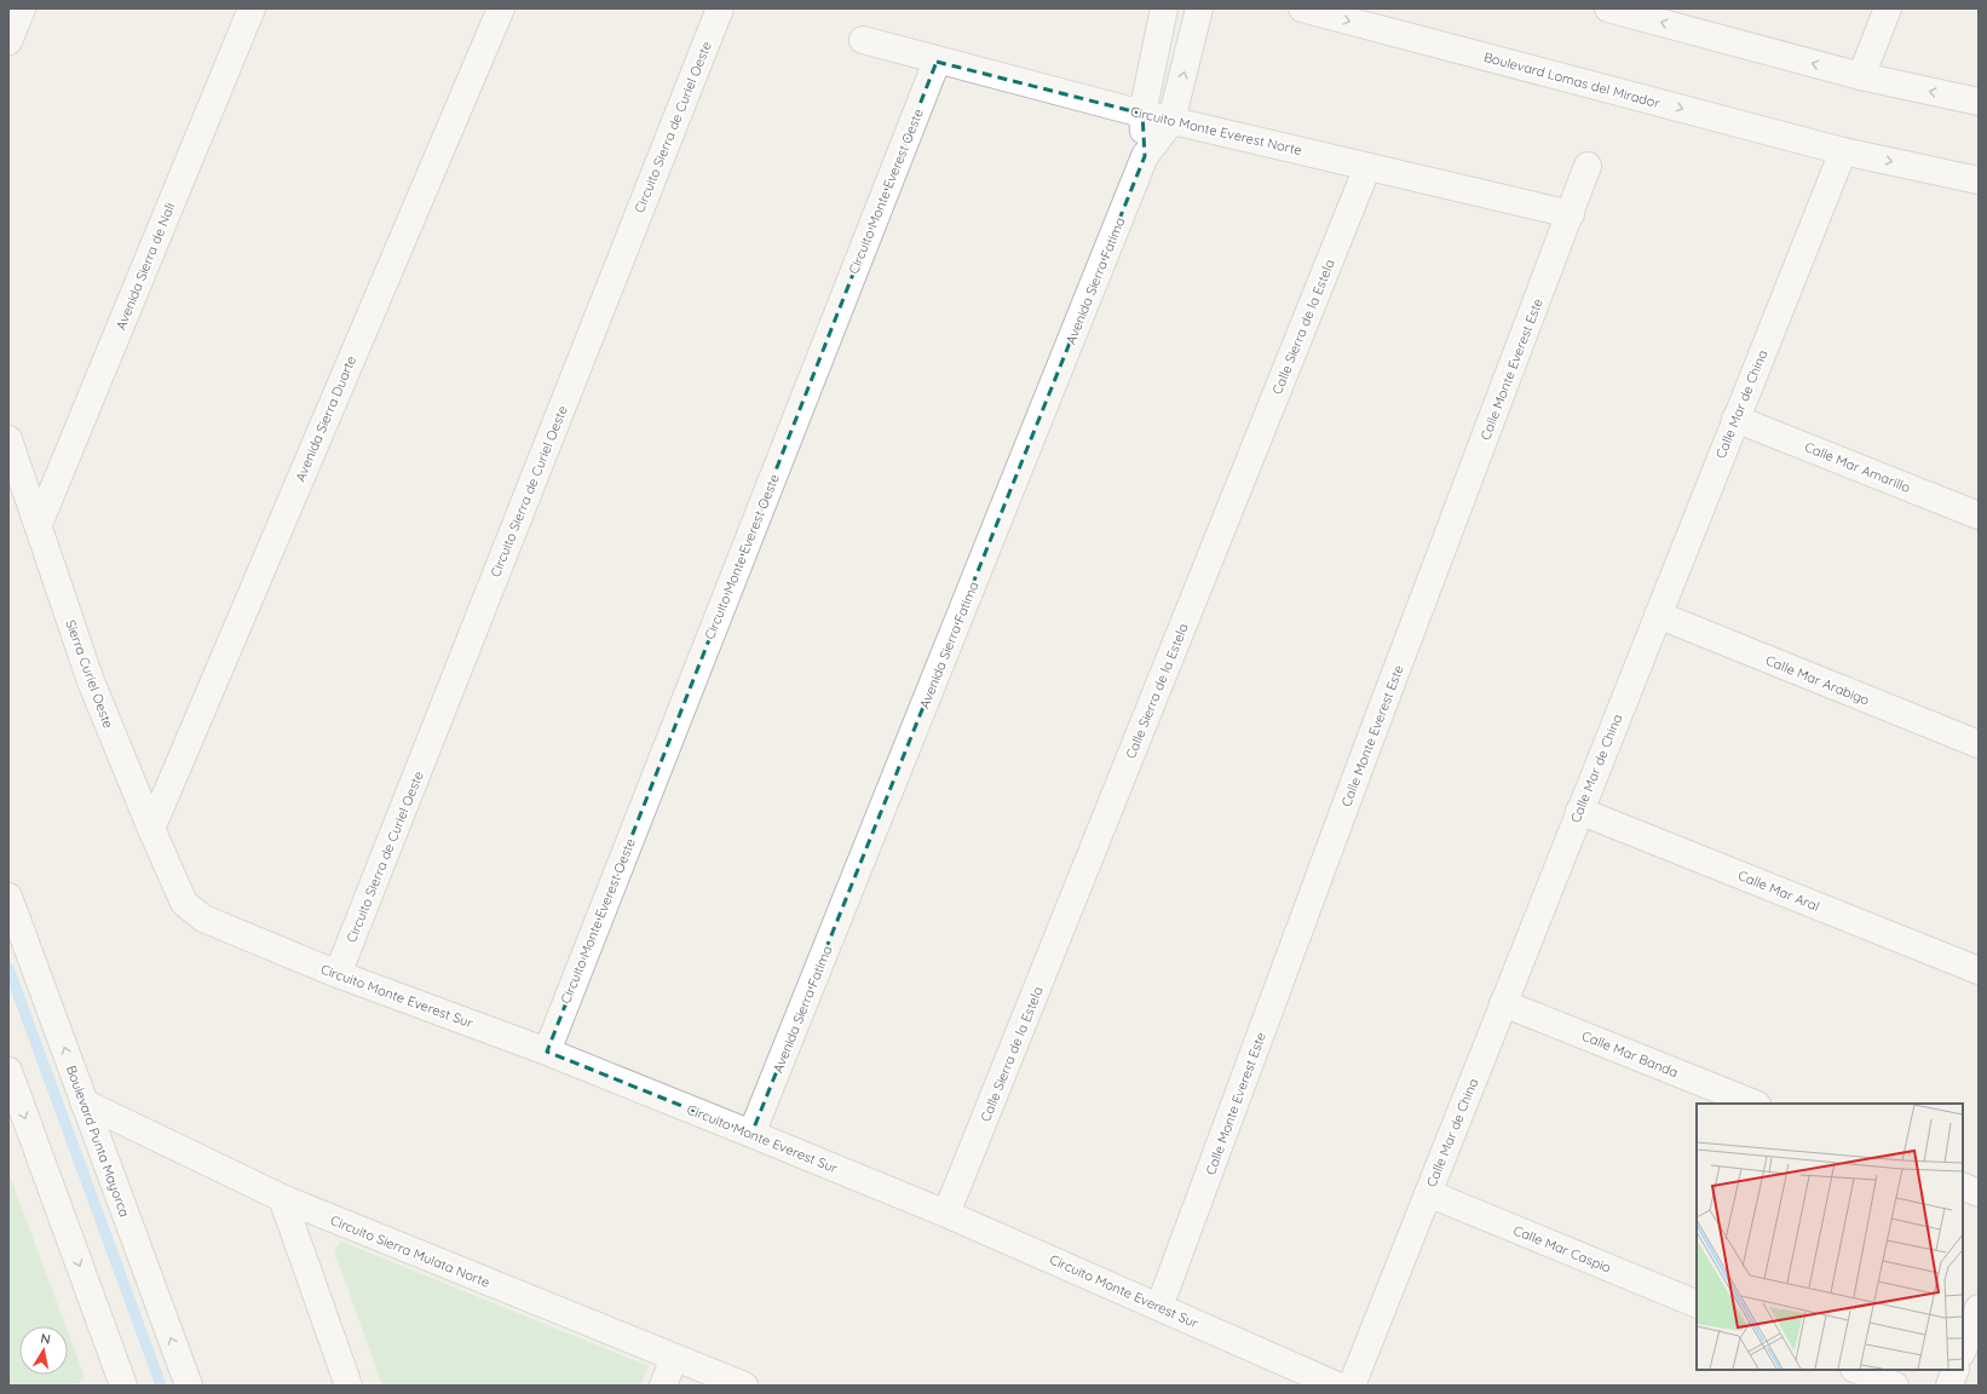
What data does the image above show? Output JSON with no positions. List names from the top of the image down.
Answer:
{
  "streets": {
    "street": [
      "Boulevard Lomas del Mirador",
      "Circuito Sierra de Curiel Oeste",
      "Circuito Monte Everest Norte",
      "Circuito Monte Everest Oeste",
      "Avenida Sierra de Nali",
      "Avenida Sierra Fatima",
      "Calle Sierra de la Estela",
      "Calle Monte Everest Este",
      "Calle Mar de China",
      "Avenida Sierra Duarte",
      "Calle Mar Amarillo",
      "Sierra Curiel Oeste",
      "Calle Mar Arabigo",
      "Calle Mar Aral",
      "Circuito Monte Everest Sur",
      "Calle Mar Banda",
      "Boulevard Punta Mayorca",
      "Calle Mar Caspio",
      "Circuito Sierra Mulata Norte"
    ]
  },
  "crossings": [
    ["Boulevard Lomas del Mirador", "Calle Mar de China"],
    ["Circuito Sierra de Curiel Oeste", "Circuito Monte Everest Sur"],
    ["Circuito Monte Everest Norte", "Circuito Monte Everest Oeste"],
    ["Circuito Monte Everest Norte", "Avenida Sierra Fatima"],
    ["Circuito Monte Everest Norte", "Calle Sierra de la Estela"],
    ["Circuito Monte Everest Norte", "Calle Monte Everest Este"],
    ["Circuito Monte Everest Oeste", "Circuito Monte Everest Sur"],
    ["Avenida Sierra de Nali", "Sierra Curiel Oeste"],
    ["Avenida Sierra Fatima", "Circuito Monte Everest Sur"],
    ["Calle Sierra de la Estela", "Circuito Monte Everest Sur"],
    ["Calle Monte Everest Este", "Circuito Monte Everest Sur"],
    ["Calle Mar de China", "Calle Mar Amarillo"],
    ["Calle Mar de China", "Calle Mar Arabigo"],
    ["Calle Mar de China", "Calle Mar Aral"],
    ["Calle Mar de China", "Calle Mar Banda"],
    ["Calle Mar de China", "Calle Mar Caspio"],
    ["Avenida Sierra Duarte", "Sierra Curiel Oeste"],
    ["Sierra Curiel Oeste", "Circuito Monte Everest Sur"],
    ["Boulevard Punta Mayorca", "Circuito Sierra Mulata Norte"]
  ],
  "north": "top"
}
